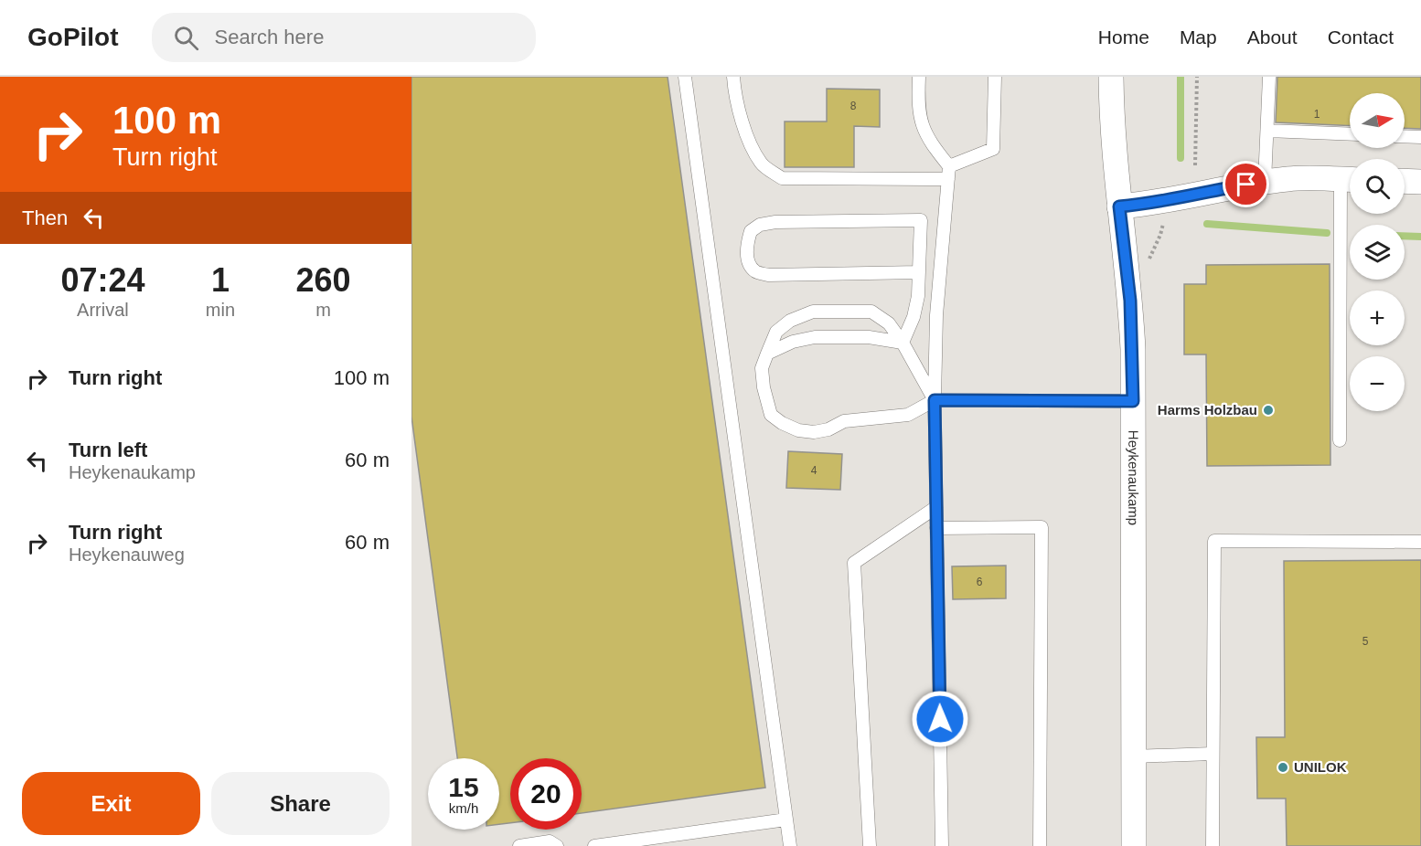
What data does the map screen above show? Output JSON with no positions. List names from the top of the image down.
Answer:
{
  "streets": {
    "street": ["Heykenaukamp"]
  },
  "places": ["Harms Holzbau", "UNILOK"],
  "house_numbers": [
    "8",
    "1",
    "4",
    "6",
    "5"
  ],
  "north": "right",
  "page": {
    "header": "GoPilot",
    "search": "Search here",
    "nav": [
      "Home",
      "Map",
      "About",
      "Contact"
    ],
    "turn": ["100 m", "Turn right"],
    "map_buttons": ["+", "−"],
    "then": "Then",
    "eta": [
      "07:24",
      "Arrival",
      "1",
      "min",
      "260",
      "m"
    ],
    "list": [
      {
        "name": "Turn right",
        "value": "100 m"
      },
      {
        "name": "Turn left",
        "note": "Heykenaukamp",
        "value": "60 m"
      },
      {
        "name": "Turn right",
        "note": "Heykenauweg",
        "value": "60 m"
      }
    ],
    "speed": "15 km/h",
    "limit": "20",
    "buttons": ["Exit", "Share"]
  }
}
